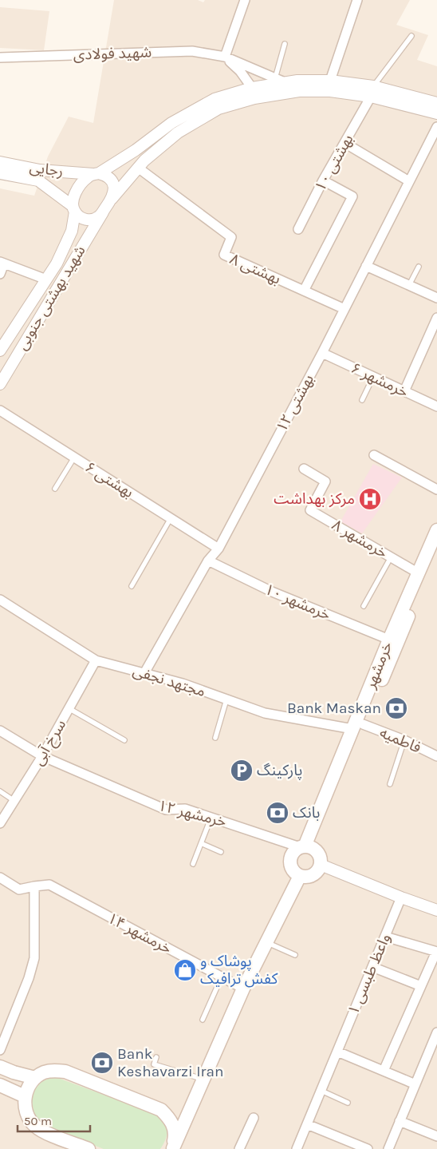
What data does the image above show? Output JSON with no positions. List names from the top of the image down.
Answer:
{
  "streets": {
    "main road": ["خرمشهر"],
    "street": [
      "شهید فولادی",
      "بهشتی ۱۰",
      "رجایی",
      "بهشتی ۸",
      "شهید بهشتی جنوبی",
      "خرمشهر ۶",
      "بهشتی ۱۲",
      "بهشتی ۶",
      "خرمشهر ۸",
      "خرمشهر ۱۰",
      "مجتهد نجفی",
      "فاطمیه",
      "سرخ آبی",
      "خرمشهر ۱۲",
      "خرمشهر ۱۴",
      "واعظ طبسی ۱"
    ]
  },
  "crossings": [
    ["رجایی", "شهید بهشتی جنوبی"],
    ["بهشتی ۸", "بهشتی ۱۲"],
    ["خرمشهر ۶", "بهشتی ۱۲"],
    ["بهشتی ۱۲", "بهشتی ۶"],
    ["بهشتی ۱۲", "خرمشهر ۱۰"],
    ["بهشتی ۱۲", "مجتهد نجفی"],
    ["خرمشهر ۸", "خرمشهر"],
    ["خرمشهر ۱۰", "خرمشهر"],
    ["خرمشهر", "مجتهد نجفی"],
    ["خرمشهر", "فاطمیه"],
    ["خرمشهر", "خرمشهر ۱۲"],
    ["مجتهد نجفی", "فاطمیه"],
    ["مجتهد نجفی", "سرخ آبی"],
    ["سرخ آبی", "خرمشهر ۱۲"]
  ],
  "places": {
    "hospital": ["مرکز بهداشت"],
    "bank": ["Bank Maskan", "بانک", "Bank Keshavarzi Iran"],
    "parking": ["پارکینگ"],
    "shop": ["پوشاک و کفش ترافیک"]
  },
  "scale_bar": "50 m"
}
